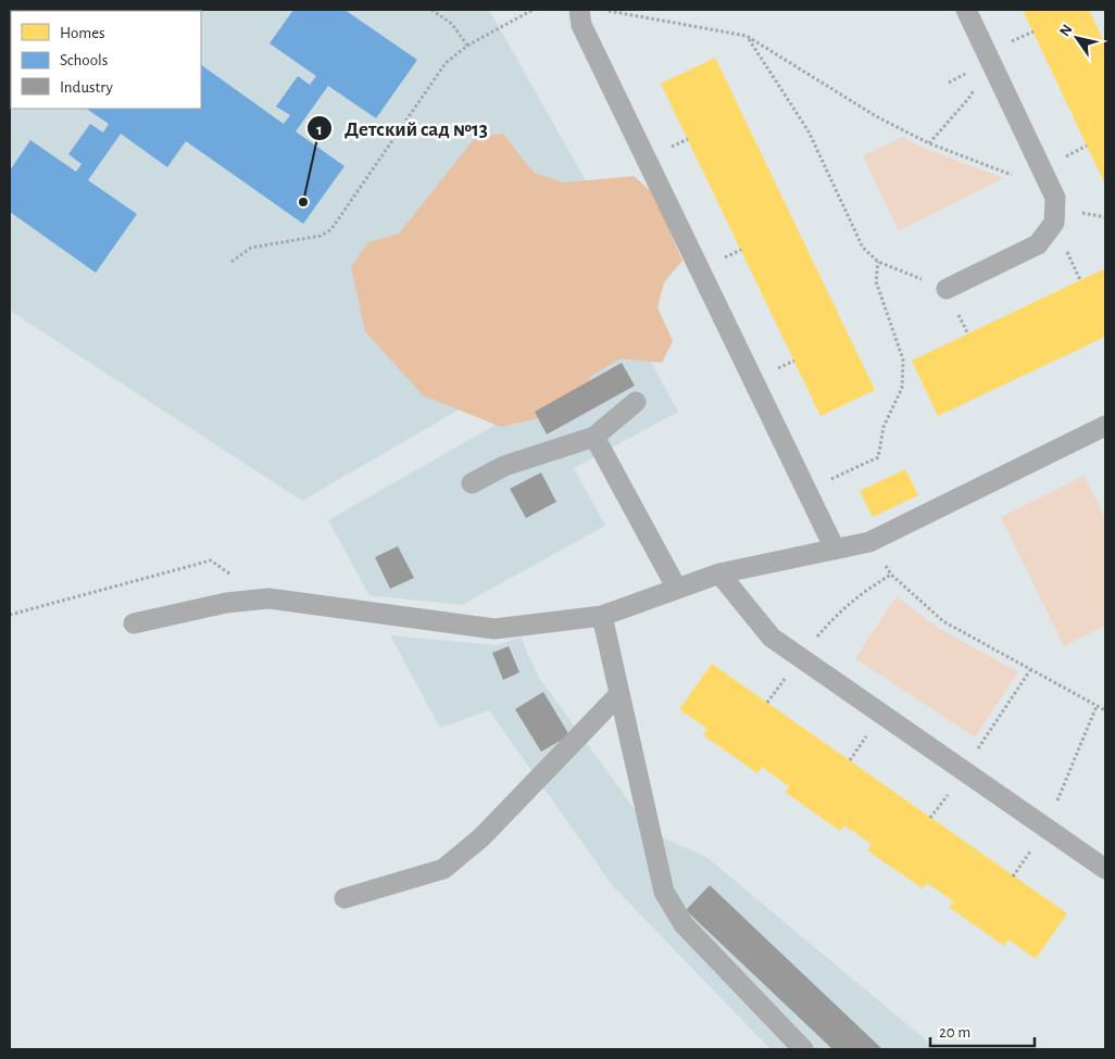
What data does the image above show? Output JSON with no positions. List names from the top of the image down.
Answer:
{
  "places": ["Детский сад №13"],
  "legend": ["Homes", "Schools", "Industry"],
  "scale_bar": "20 m",
  "north": "top left"
}
